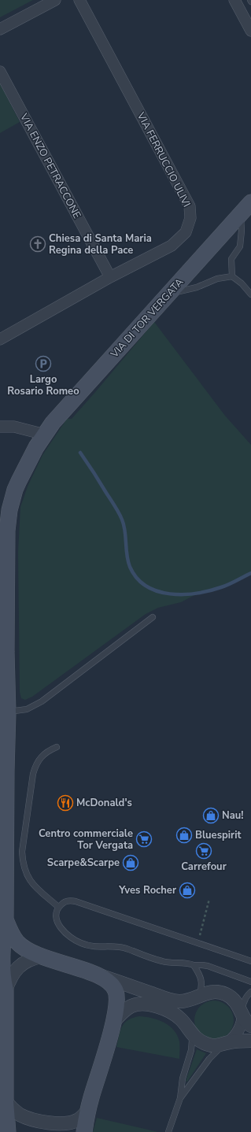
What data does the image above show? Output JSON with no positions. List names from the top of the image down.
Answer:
{
  "streets": {
    "main road": ["VIA DI TOR VERGATA"],
    "street": ["VIA FERRUCCIO ULIVI", "VIA ENZO PETRACCONE"]
  },
  "crossings": [
    ["VIA FERRUCCIO ULIVI", "VIA ENZO PETRACCONE"]
  ],
  "places": {
    "church": ["Chiesa di Santa Maria Regina della Pace"],
    "parking": ["Largo Rosario Romeo"],
    "restaurant": ["McDonald's"],
    "shop": [
      "Nau!",
      "Bluespirit",
      "Scarpe&Scarpe",
      "Yves Rocher"
    ],
    "supermarket": ["Centro commerciale Tor Vergata", "Carrefour"]
  }
}
